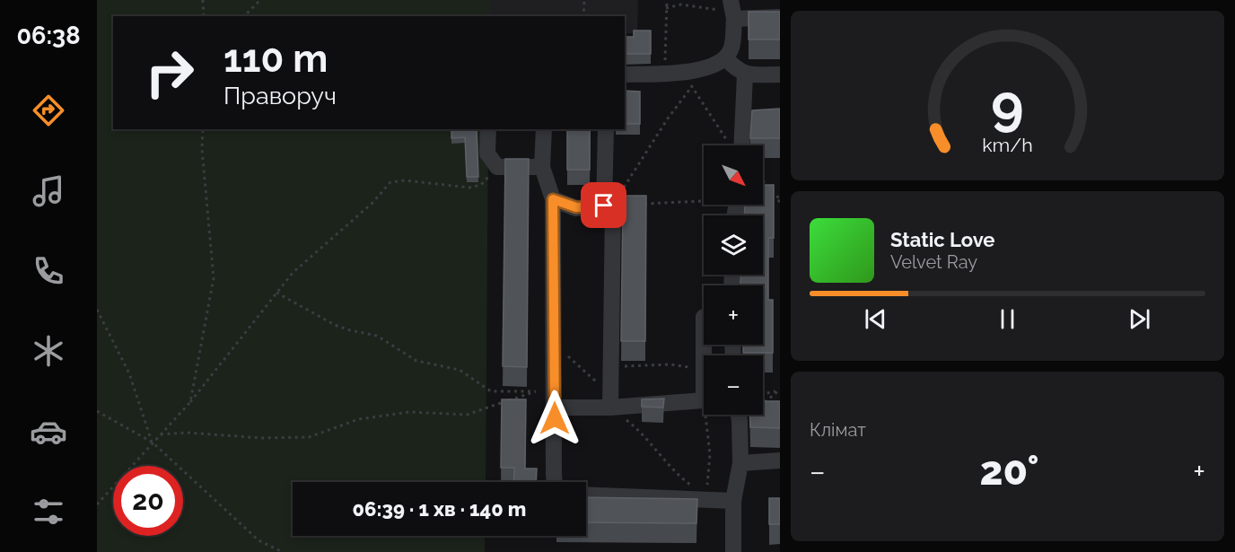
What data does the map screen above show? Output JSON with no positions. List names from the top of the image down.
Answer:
{
  "north": "bottom right",
  "page": {
    "tabs": "06:38",
    "turn": ["110 m", "Праворуч"],
    "map_buttons": ["+", "−"],
    "song": ["Static Love", "Velvet Ray"],
    "tile": "Клімат",
    "heat": ["−", "20°", "+"],
    "limit": "20",
    "trip": "06:39 · 1 хв · 140 m",
    "gauge": ["9", "km/h"]
  }
}
